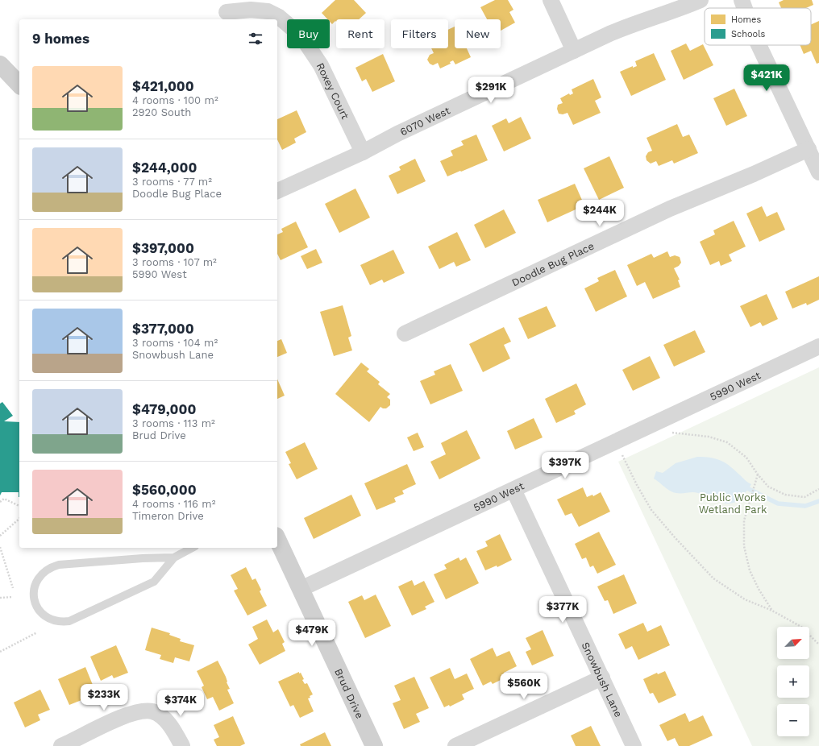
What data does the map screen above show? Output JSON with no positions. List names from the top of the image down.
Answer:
{
  "streets": {
    "main road": ["Brud Drive"],
    "street": [
      "Roxey Court",
      "6070 West",
      "Doodle Bug Place",
      "5990 West",
      "Snowbush Lane"
    ]
  },
  "crossings": [
    ["Roxey Court", "6070 West"],
    ["5990 West", "Snowbush Lane"],
    ["5990 West", "Brud Drive"]
  ],
  "parks": ["Public Works Wetland Park"],
  "legend": ["Homes", "Schools"],
  "north": "top right",
  "page": {
    "chip": [
      "Buy",
      "Rent",
      "Filters",
      "New"
    ],
    "heading": "9 homes",
    "list": [
      {
        "name": "$421,000",
        "note": "4 rooms · 100 m² · 2920 South"
      },
      {
        "name": "$244,000",
        "note": "3 rooms · 77 m² · Doodle Bug Place"
      },
      {
        "name": "$397,000",
        "note": "3 rooms · 107 m² · 5990 West"
      },
      {
        "name": "$377,000",
        "note": "3 rooms · 104 m² · Snowbush Lane"
      },
      {
        "name": "$479,000",
        "note": "3 rooms · 113 m² · Brud Drive"
      },
      {
        "name": "$560,000",
        "note": "4 rooms · 116 m² · Timeron Drive"
      }
    ],
    "price": [
      "$421K",
      "$291K",
      "$244K",
      "$397K",
      "$377K",
      "$479K",
      "$560K",
      "$233K",
      "$374K"
    ],
    "map_buttons": ["+", "−"]
  }
}
